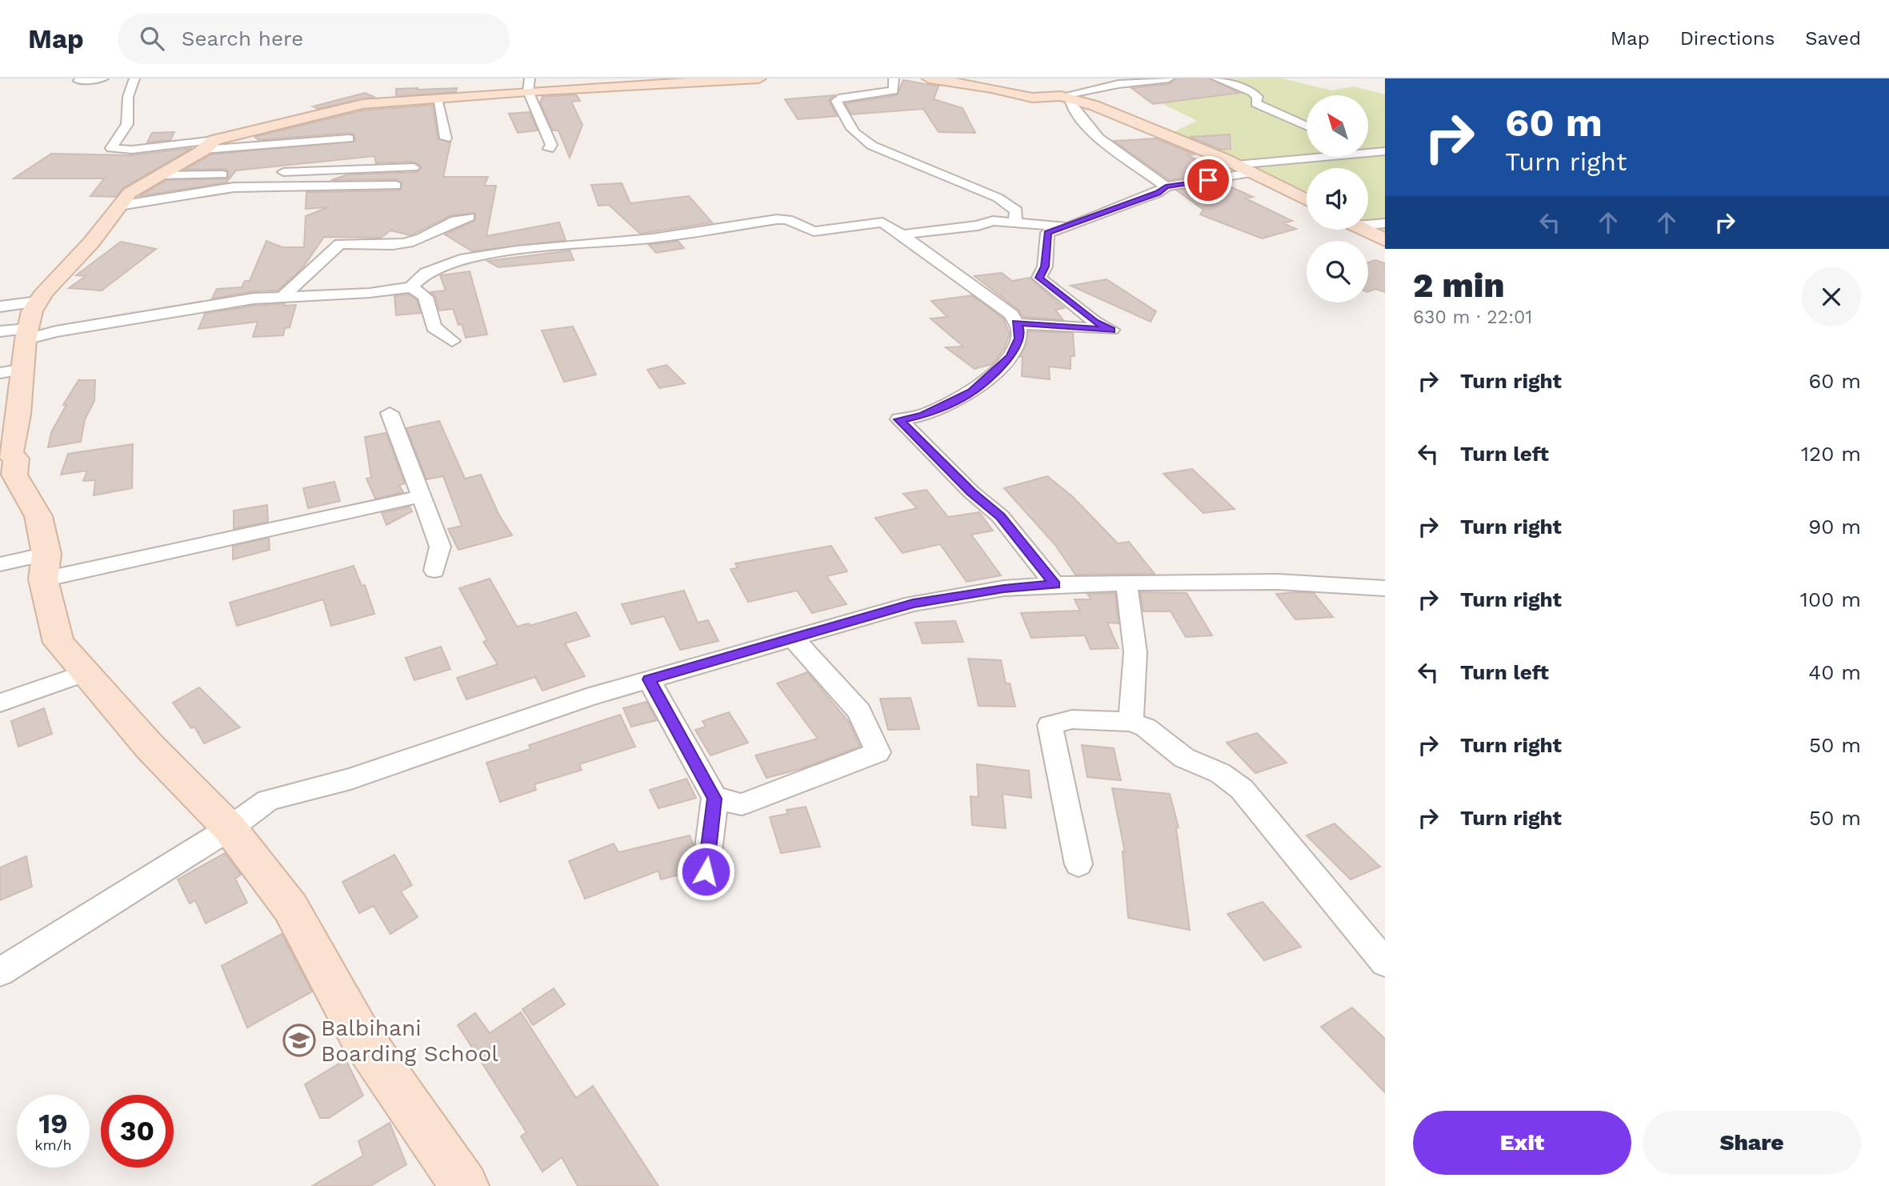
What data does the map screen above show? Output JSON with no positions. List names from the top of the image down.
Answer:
{
  "places": {
    "school or university": ["Balbihani Boarding School"]
  },
  "north": "top left",
  "page": {
    "header": "Map",
    "search": "Search here",
    "nav": ["Map", "Directions", "Saved"],
    "turn": ["60 m", "Turn right"],
    "heading": ["2 min", "630 m · 22:01"],
    "list": [
      {
        "name": "Turn right",
        "value": "60 m"
      },
      {
        "name": "Turn left",
        "value": "120 m"
      },
      {
        "name": "Turn right",
        "value": "90 m"
      },
      {
        "name": "Turn right",
        "value": "100 m"
      },
      {
        "name": "Turn left",
        "value": "40 m"
      },
      {
        "name": "Turn right",
        "value": "50 m"
      },
      {
        "name": "Turn right",
        "value": "50 m"
      }
    ],
    "speed": "19 km/h",
    "limit": "30",
    "buttons": ["Exit", "Share"]
  }
}
